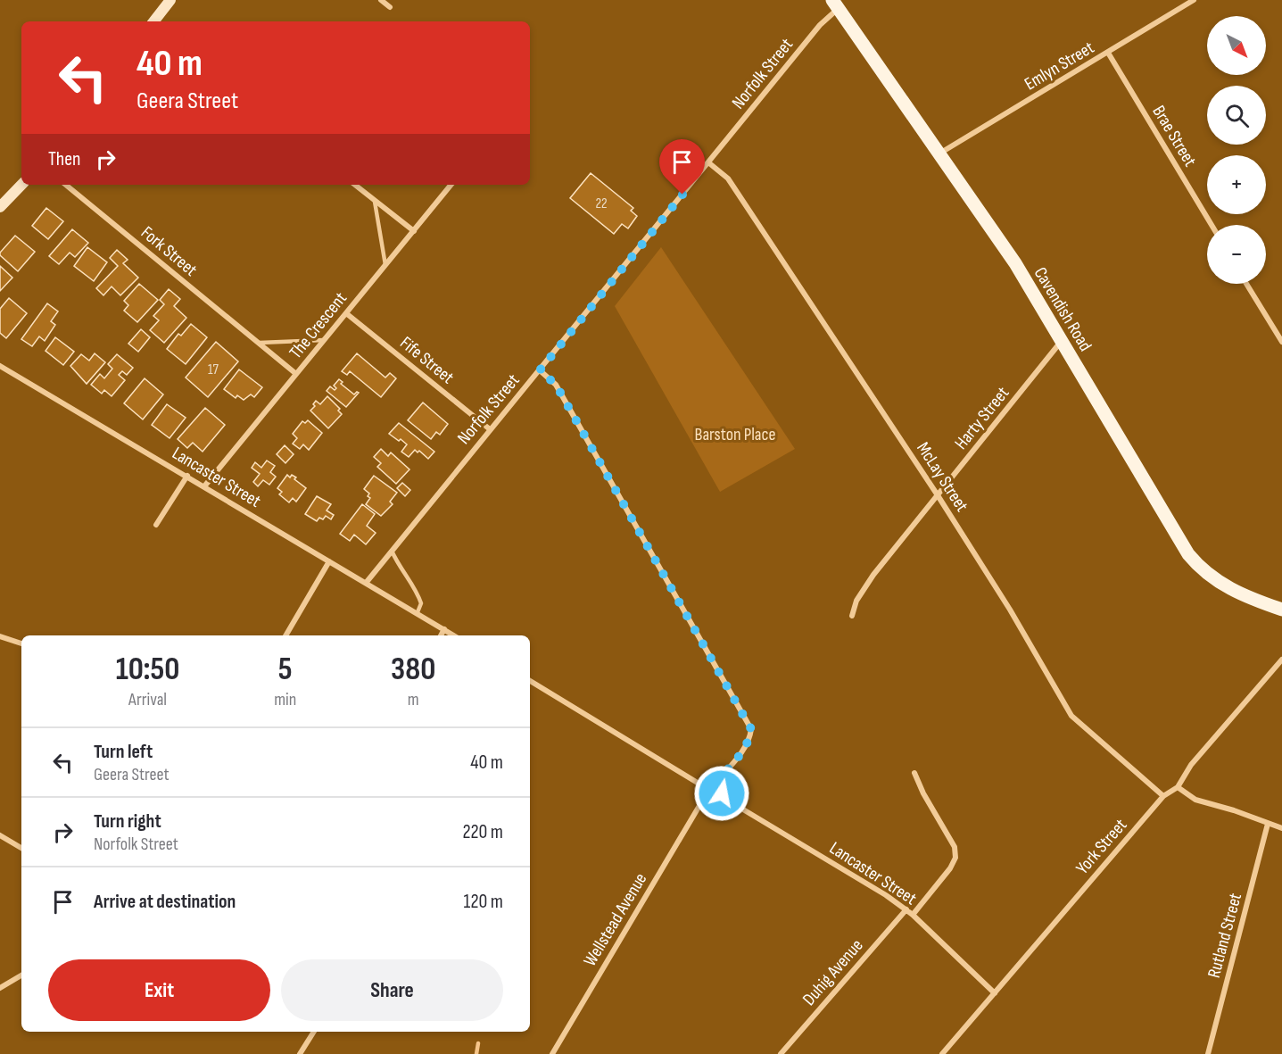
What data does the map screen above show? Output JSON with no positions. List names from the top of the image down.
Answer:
{
  "streets": {
    "main road": ["Cavendish Road"],
    "street": [
      "Emlyn Street",
      "Norfolk Street",
      "Brae Street",
      "Fork Street",
      "The Crescent",
      "Fife Street",
      "Harty Street",
      "Lancaster Street",
      "McLay Street",
      "York Street",
      "Wellstead Avenue",
      "Rutland Street",
      "Duhig Avenue"
    ]
  },
  "crossings": [
    ["Emlyn Street", "Brae Street"],
    ["Emlyn Street", "Cavendish Road"],
    ["Norfolk Street", "Cavendish Road"],
    ["Norfolk Street", "Fife Street"],
    ["Norfolk Street", "Lancaster Street"],
    ["Norfolk Street", "McLay Street"],
    ["Fork Street", "The Crescent"],
    ["Cavendish Road", "Harty Street"],
    ["The Crescent", "Fife Street"],
    ["The Crescent", "Lancaster Street"],
    ["Harty Street", "McLay Street"],
    ["Lancaster Street", "York Street"],
    ["Lancaster Street", "Wellstead Avenue"],
    ["Lancaster Street", "Duhig Avenue"],
    ["McLay Street", "York Street"]
  ],
  "parks": ["Barston Place"],
  "house_numbers": ["22", "17"],
  "north": "bottom right",
  "page": {
    "map_buttons": ["+", "−"],
    "turn": ["40 m", "Geera Street"],
    "then": "Then",
    "eta": [
      "10:50",
      "Arrival",
      "5",
      "min",
      "380",
      "m"
    ],
    "list": [
      {
        "name": "Turn left",
        "note": "Geera Street",
        "value": "40 m"
      },
      {
        "name": "Turn right",
        "note": "Norfolk Street",
        "value": "220 m"
      },
      {
        "name": "Arrive at destination",
        "value": "120 m"
      }
    ],
    "buttons": ["Exit", "Share"]
  }
}
